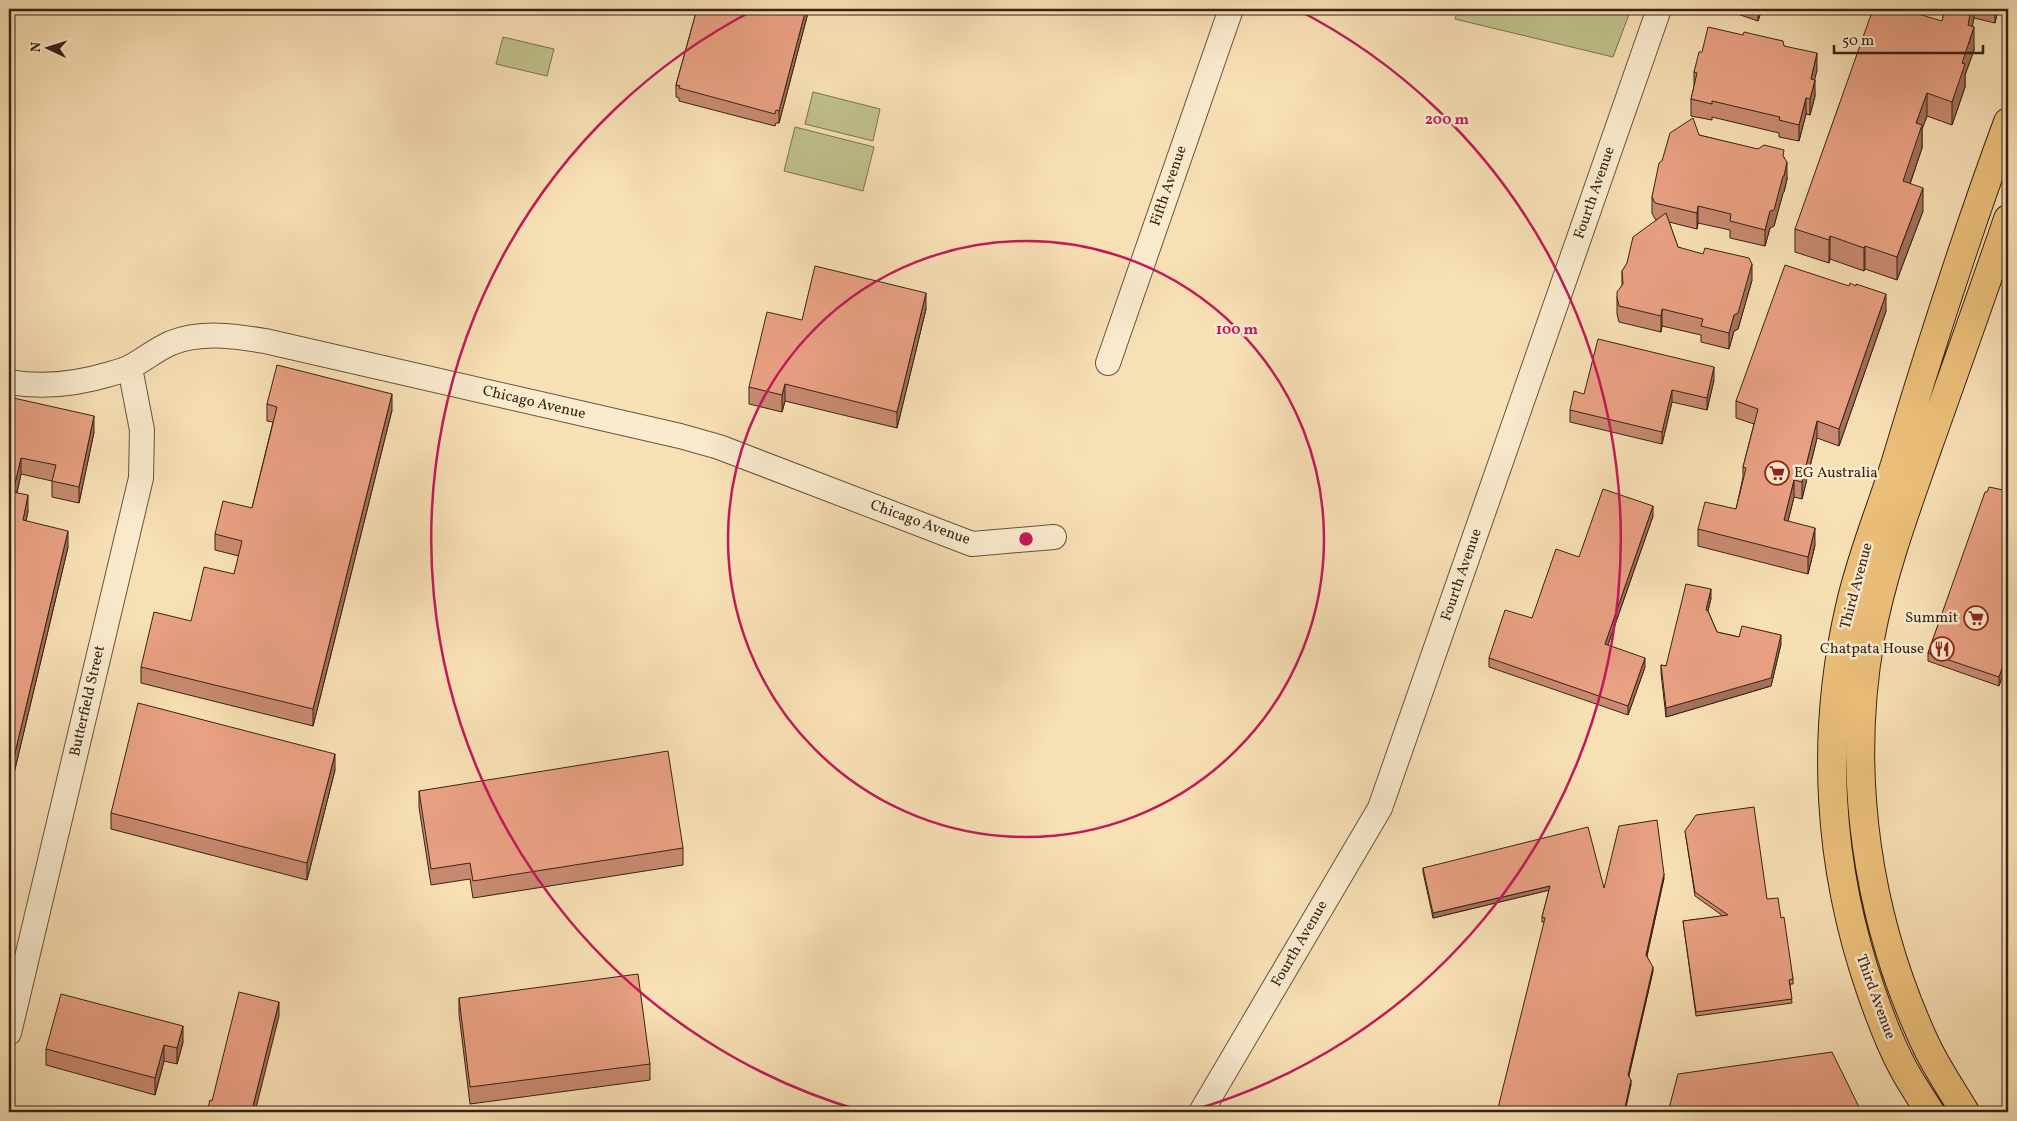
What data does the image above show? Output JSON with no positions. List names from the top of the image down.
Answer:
{
  "streets": {
    "main road": ["Third Avenue"],
    "street": [
      "Fifth Avenue",
      "Fourth Avenue",
      "Chicago Avenue",
      "Butterfield Street"
    ]
  },
  "crossings": [
    ["Chicago Avenue", "Butterfield Street"]
  ],
  "places": {
    "supermarket": ["EG Australia", "Summit"],
    "restaurant": ["Chatpata House"]
  },
  "scale_bar": "50 m",
  "north": "left",
  "rings": ["200 m", "100 m"]
}
